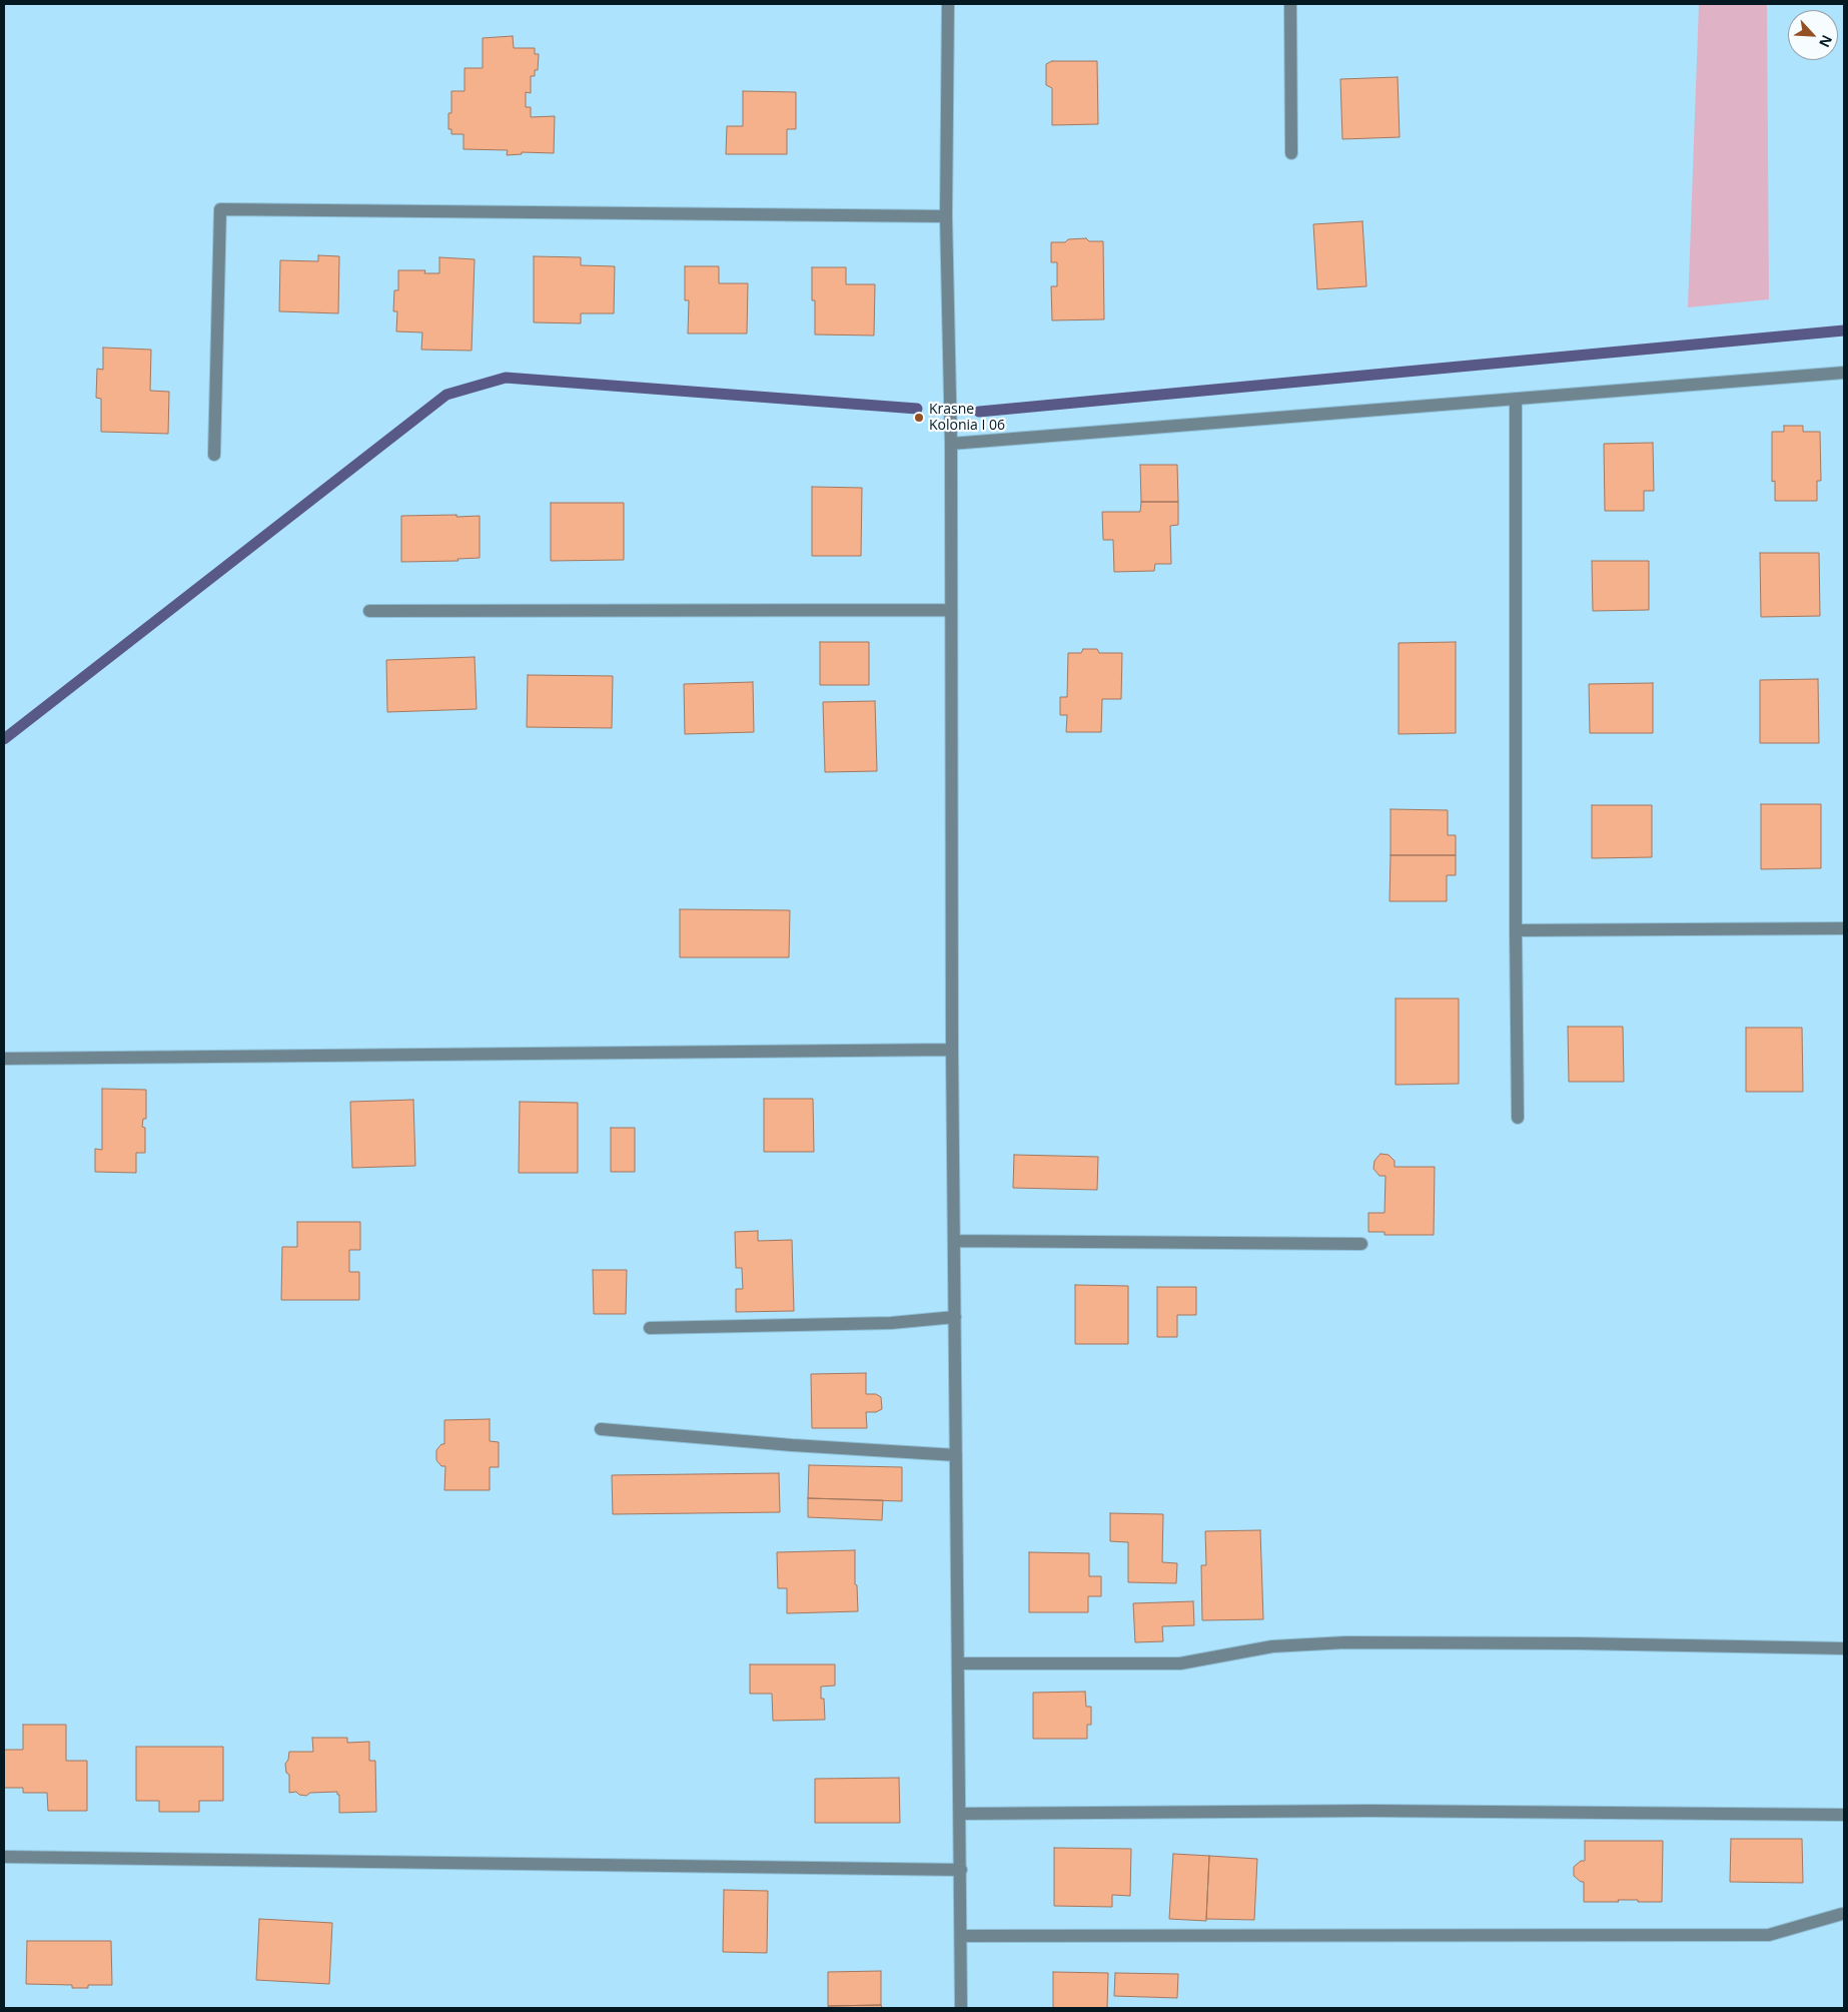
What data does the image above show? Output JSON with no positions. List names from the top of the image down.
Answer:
{
  "places": ["Krasne Kolonia I 06"],
  "north": "bottom right"
}
